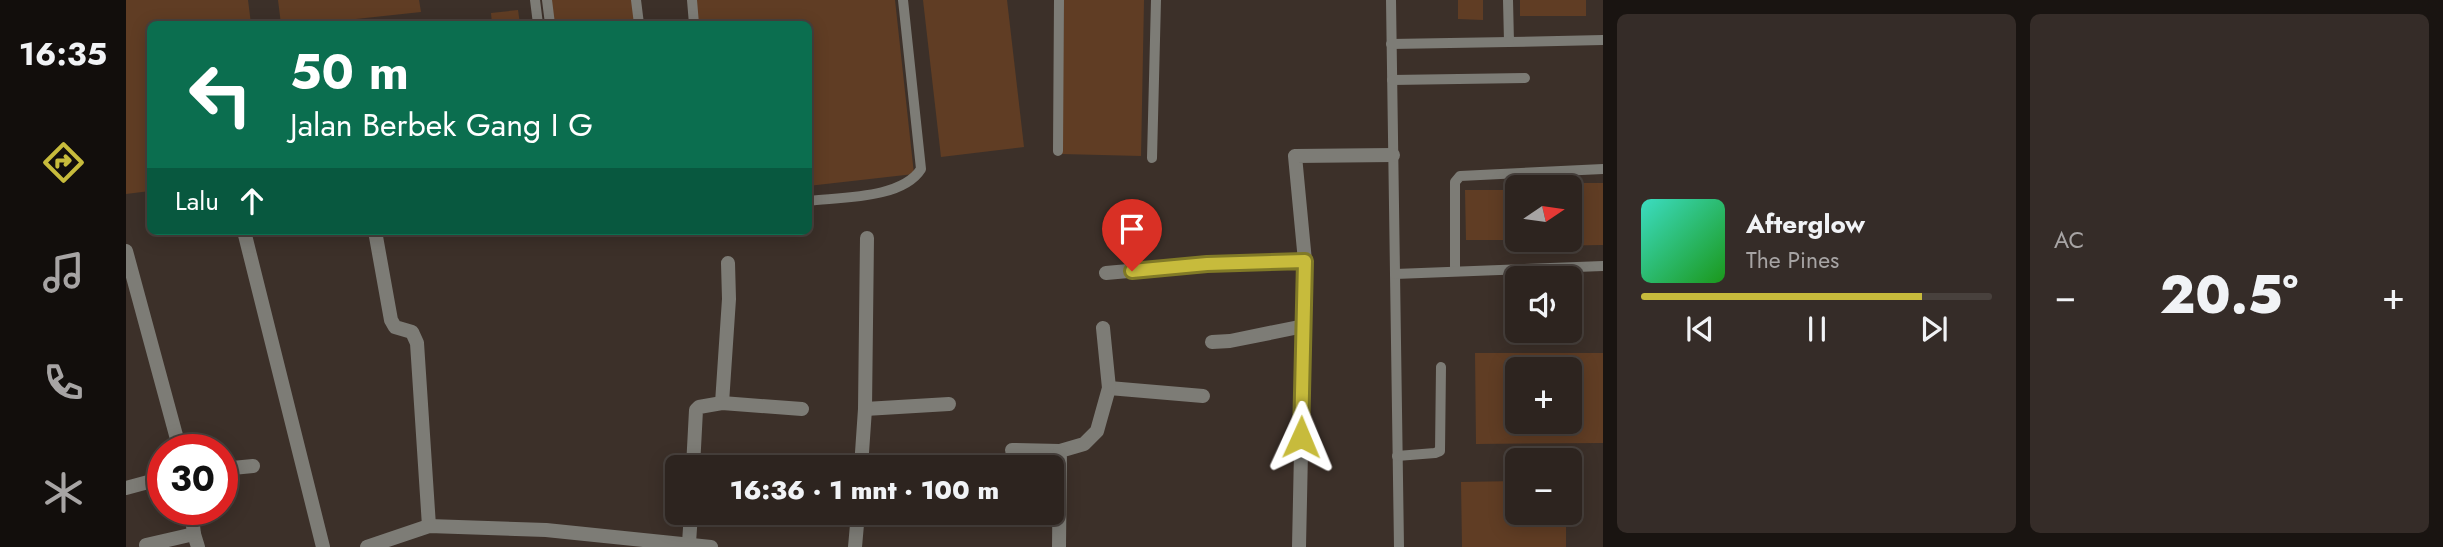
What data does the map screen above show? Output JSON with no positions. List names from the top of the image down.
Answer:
{
  "north": "right",
  "page": {
    "tabs": "16:35",
    "tile": "AC",
    "turn": ["50 m", "Jalan Berbek Gang I G"],
    "then": "Lalu",
    "map_buttons": ["+", "−"],
    "song": ["Afterglow", "The Pines"],
    "heat": ["−", "20.5°", "+"],
    "limit": "30",
    "trip": "16:36 · 1 mnt · 100 m"
  }
}
